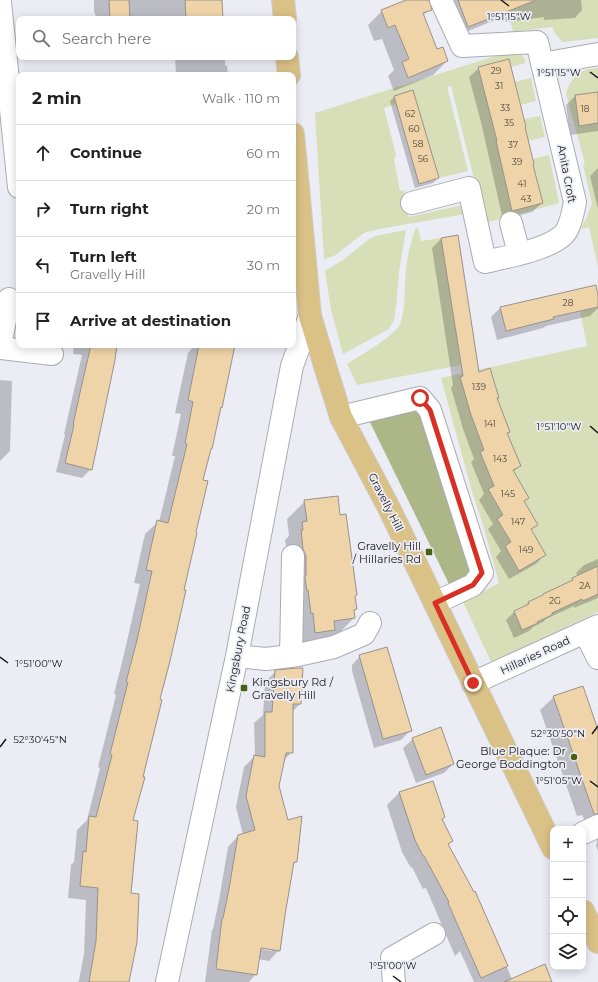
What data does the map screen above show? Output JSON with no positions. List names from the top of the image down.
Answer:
{
  "streets": {
    "main road": ["Gravelly Hill"],
    "street": ["Anita Croft", "Kingsbury Road", "Hillaries Road"]
  },
  "crossings": [
    ["Gravelly Hill", "Kingsbury Road"],
    ["Gravelly Hill", "Hillaries Road"]
  ],
  "places": {
    "transit": ["Gravelly Hill / Hillaries Rd", "Kingsbury Rd / Gravelly Hill"],
    "other": ["Blue Plaque: Dr George Boddington"]
  },
  "house_numbers": [
    "29",
    "31",
    "33",
    "18",
    "62",
    "35",
    "60",
    "58",
    "37",
    "56",
    "39",
    "41",
    "43",
    "28",
    "139",
    "141",
    "143",
    "145",
    "147",
    "149",
    "2A",
    "2G"
  ],
  "page": {
    "search": "Search here",
    "heading": ["2 min", "Walk · 110 m"],
    "list": [
      ["Continue", "60 m"],
      ["Turn right", "20 m"],
      ["Turn left", "Gravelly Hill", "30 m"],
      "Arrive at destination"
    ],
    "map_buttons": ["+", "−"]
  },
  "coordinates": [
    "1°51'15\"W",
    "1°51'10\"W",
    "1°51'00\"W",
    "52°30'50\"N",
    "52°30'45\"N",
    "1°51'05\"W"
  ]
}
